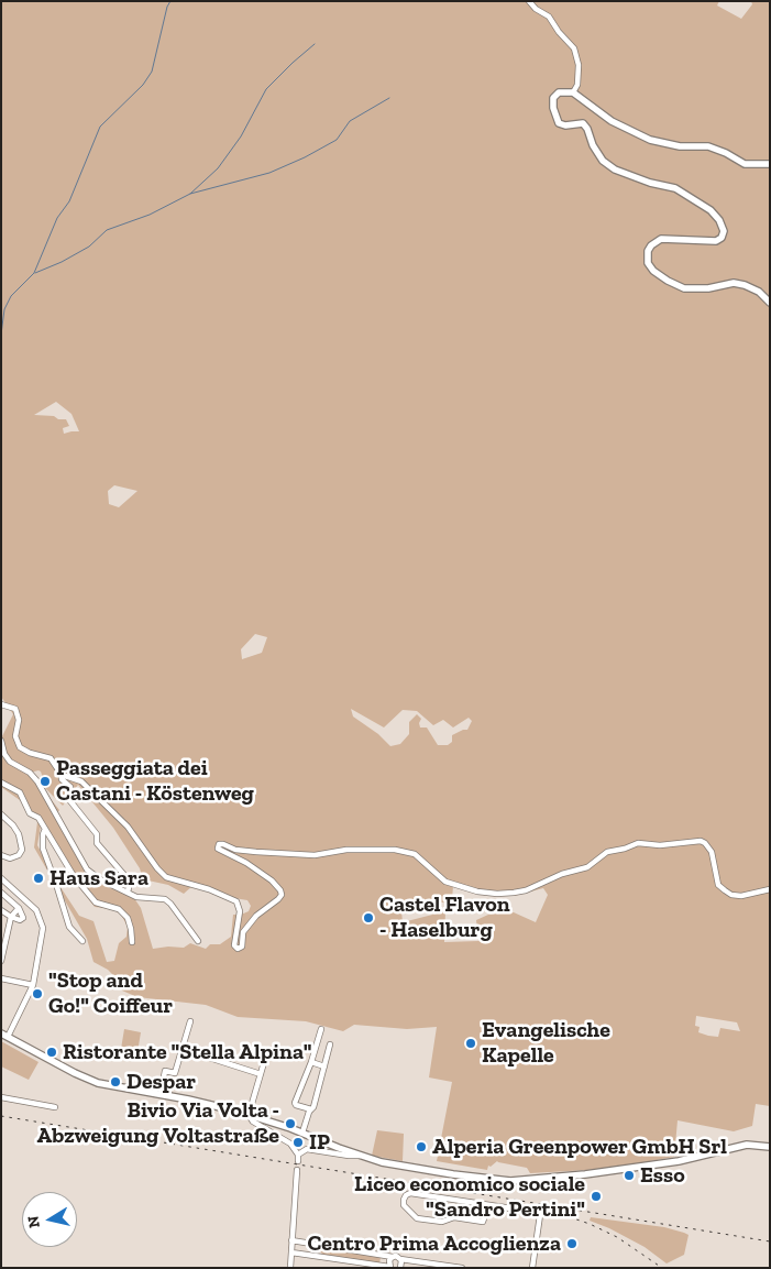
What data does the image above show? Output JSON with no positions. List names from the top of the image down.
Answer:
{
  "places": [
    "Passeggiata dei Castani - Köstenweg",
    "Haus Sara",
    "Castel Flavon - Haselburg",
    "\"Stop and Go!\" Coiffeur",
    "Evangelische Kapelle",
    "Ristorante \"Stella Alpina\"",
    "Despar",
    "Bivio Via Volta - Abzweigung Voltastraße",
    "IP",
    "Alperia Greenpower GmbH Srl",
    "Esso",
    "Liceo economico sociale \"Sandro Pertini\"",
    "Centro Prima Accoglienza"
  ],
  "north": "left"
}
